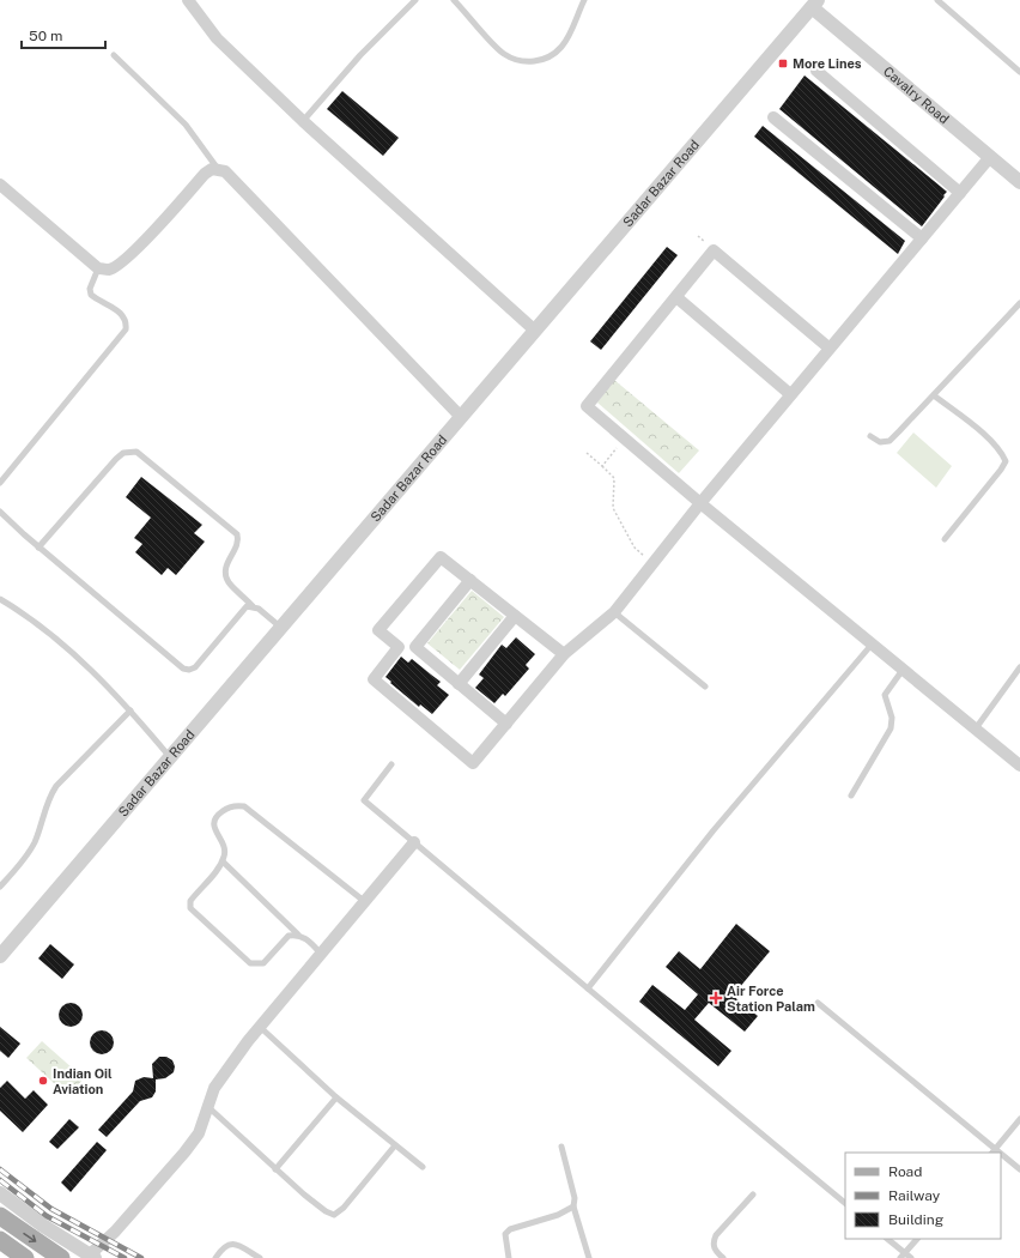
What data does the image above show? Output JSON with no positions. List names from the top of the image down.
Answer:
{
  "streets": {
    "street": ["Cavalry Road", "Sadar Bazar Road"]
  },
  "crossings": [
    ["Cavalry Road", "Sadar Bazar Road"]
  ],
  "places": {
    "transit": ["More Lines"],
    "health": ["Air Force Station Palam"],
    "other": ["Indian Oil Aviation"]
  },
  "legend": ["Road", "Railway", "Building"],
  "scale_bar": "50 m"
}
